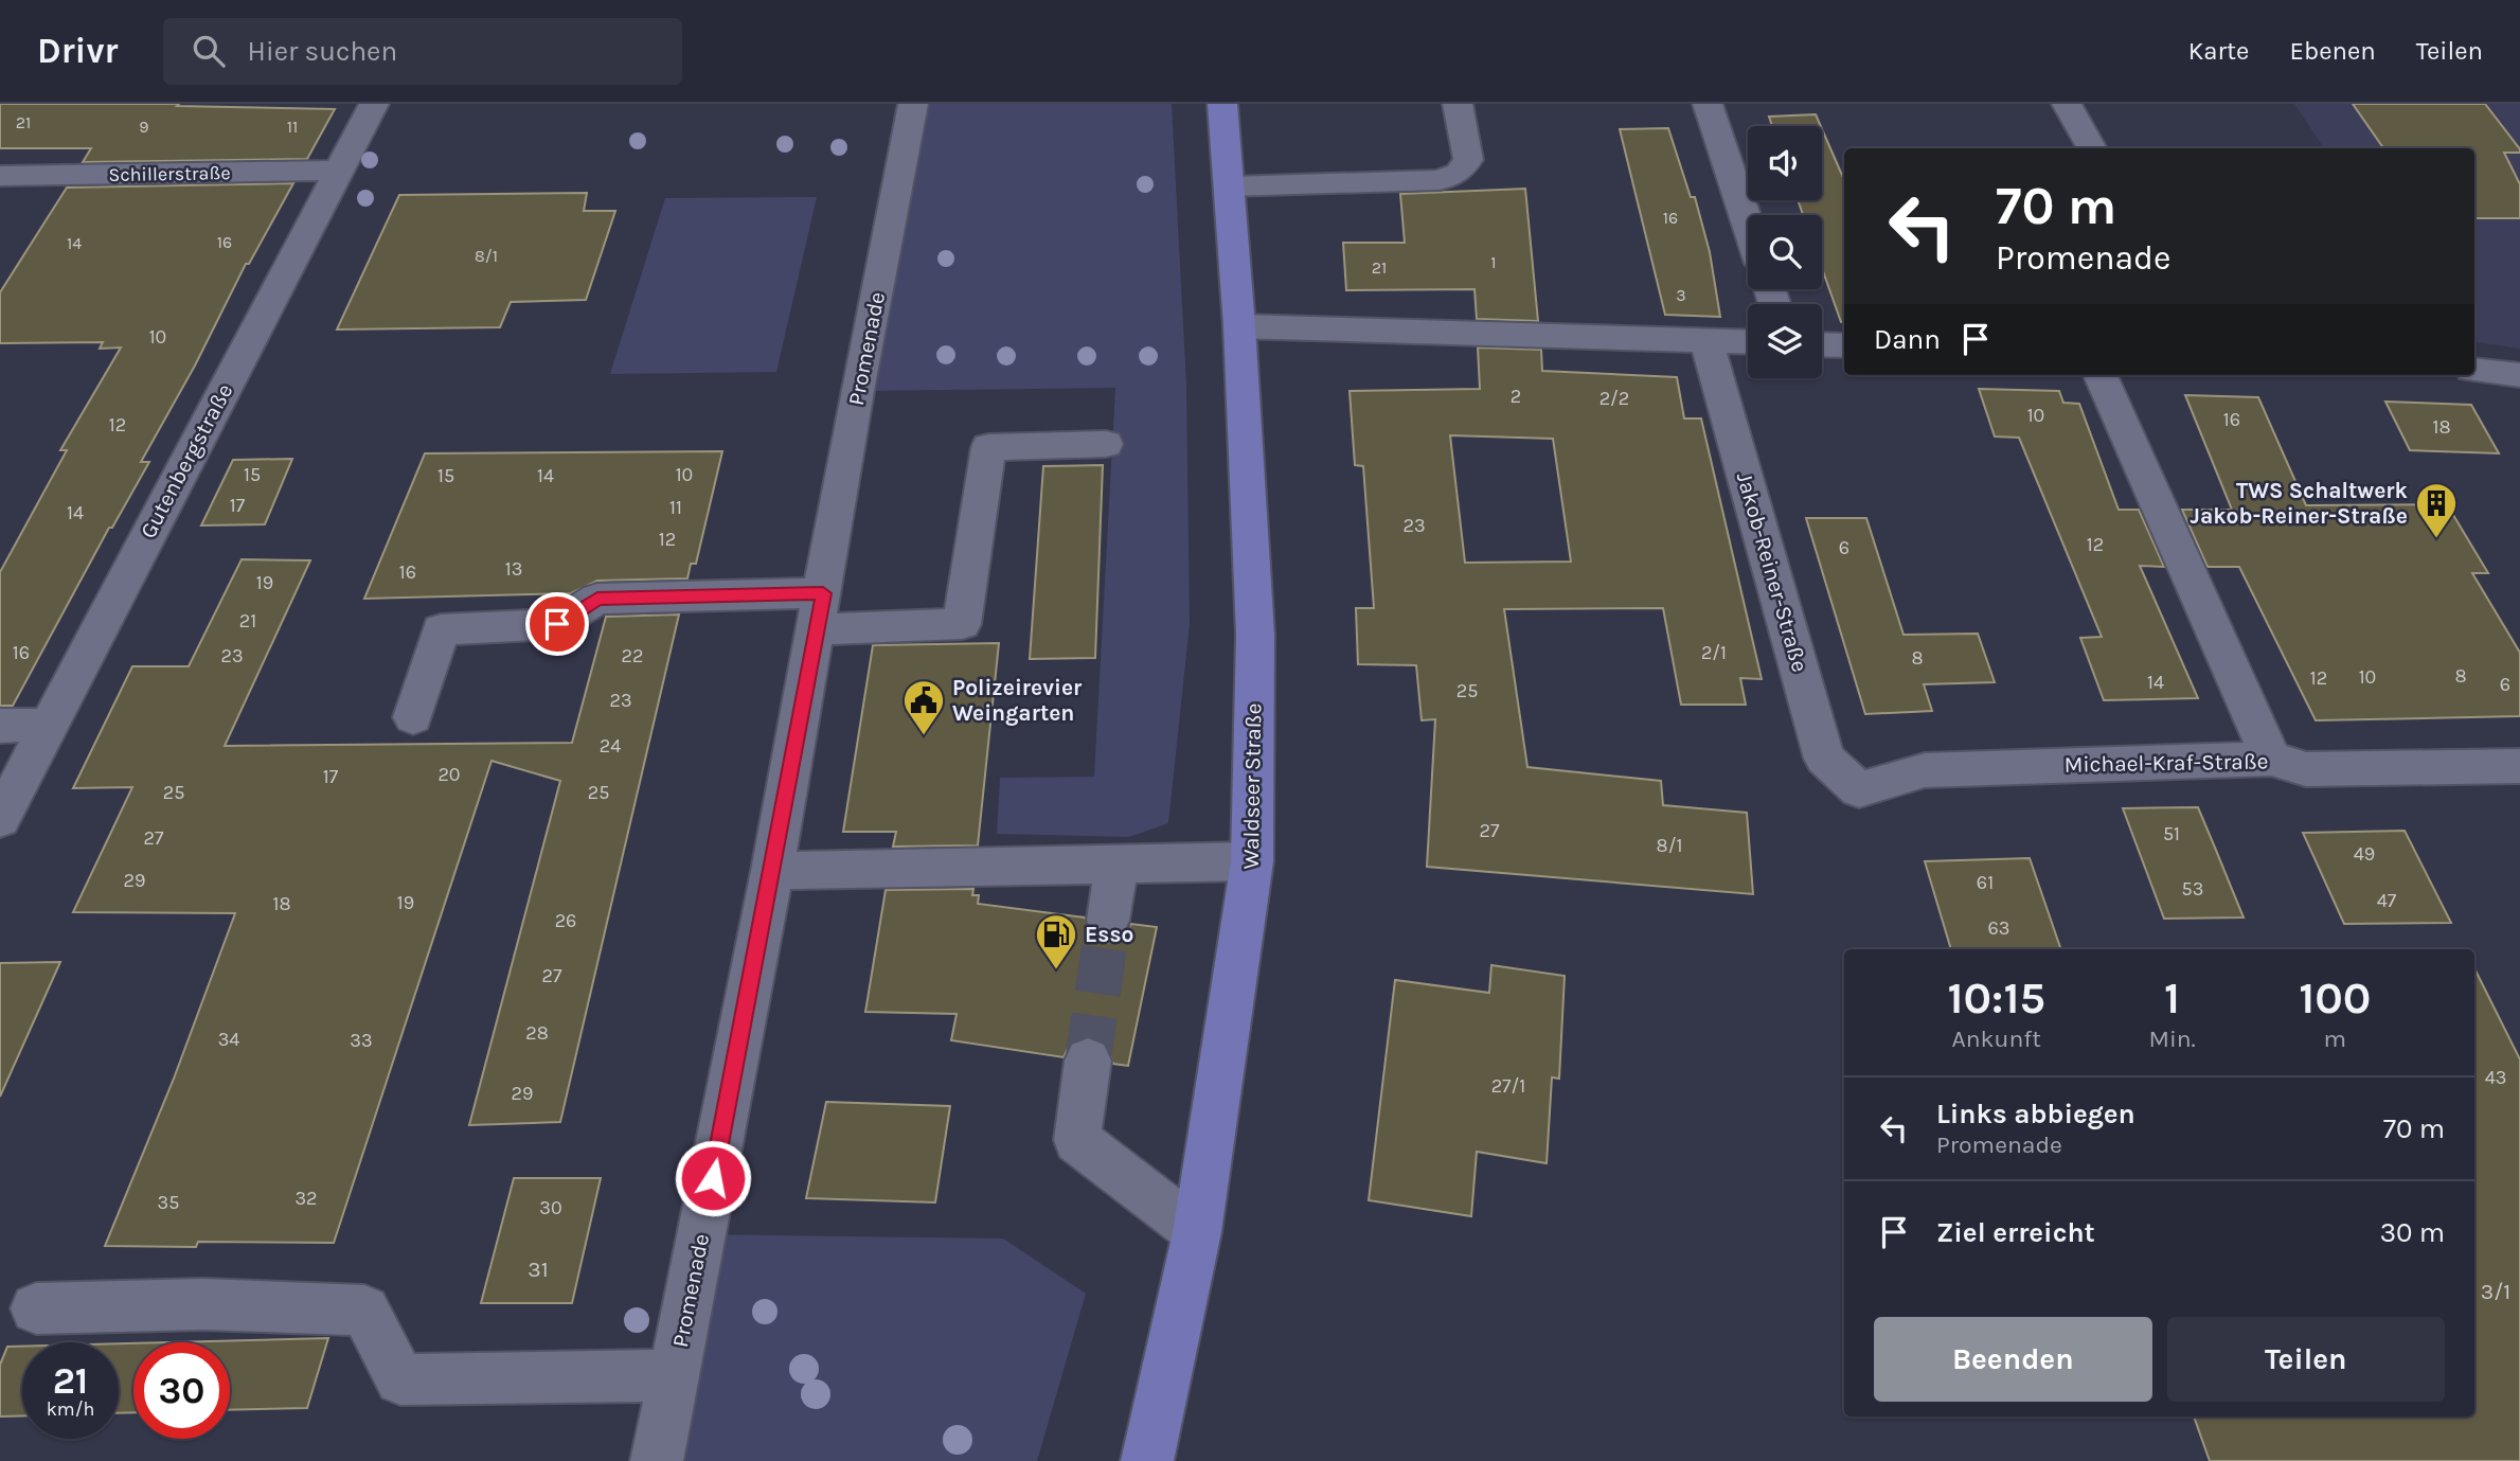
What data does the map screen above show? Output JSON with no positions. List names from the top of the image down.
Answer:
{
  "streets": {
    "main road": ["Waldseer Straße"],
    "street": [
      "Schillerstraße",
      "Promenade",
      "Gutenbergstraße",
      "Jakob-Reiner-Straße",
      "Michael-Kraf-Straße"
    ]
  },
  "crossings": [
    ["Schillerstraße", "Gutenbergstraße"],
    ["Jakob-Reiner-Straße", "Michael-Kraf-Straße"]
  ],
  "places": {
    "building": ["TWS Schaltwerk Jakob-Reiner-Straße"],
    "public building": ["Polizeirevier Weingarten"],
    "fuel station": ["Esso"]
  },
  "house_numbers": [
    "21",
    "9",
    "11",
    "16",
    "16",
    "14",
    "8/1",
    "1",
    "21",
    "3",
    "10",
    "2",
    "2/2",
    "10",
    "16",
    "12",
    "18",
    "15",
    "10",
    "15",
    "14",
    "17",
    "11",
    "14",
    "23",
    "12",
    "12",
    "6",
    "13",
    "16",
    "19",
    "21",
    "16",
    "2/1",
    "23",
    "22",
    "8",
    "8",
    "10",
    "12",
    "14",
    "6",
    "25",
    "23",
    "24",
    "20",
    "17",
    "25",
    "25",
    "27",
    "51",
    "27",
    "8/1",
    "49",
    "29",
    "61",
    "53",
    "47",
    "19",
    "18",
    "26",
    "63",
    "27",
    "28",
    "34",
    "33",
    "43",
    "27/1",
    "29",
    "32",
    "35",
    "30",
    "31",
    "3/1"
  ],
  "page": {
    "header": "Drivr",
    "search": "Hier suchen",
    "nav": ["Karte", "Ebenen", "Teilen"],
    "turn": ["70 m", "Promenade"],
    "then": "Dann",
    "eta": [
      "10:15",
      "Ankunft",
      "1",
      "Min.",
      "100",
      "m"
    ],
    "list": [
      {
        "name": "Links abbiegen",
        "note": "Promenade",
        "value": "70 m"
      },
      {
        "name": "Ziel erreicht",
        "value": "30 m"
      }
    ],
    "buttons": ["Beenden", "Teilen"],
    "speed": "21 km/h",
    "limit": "30"
  }
}
